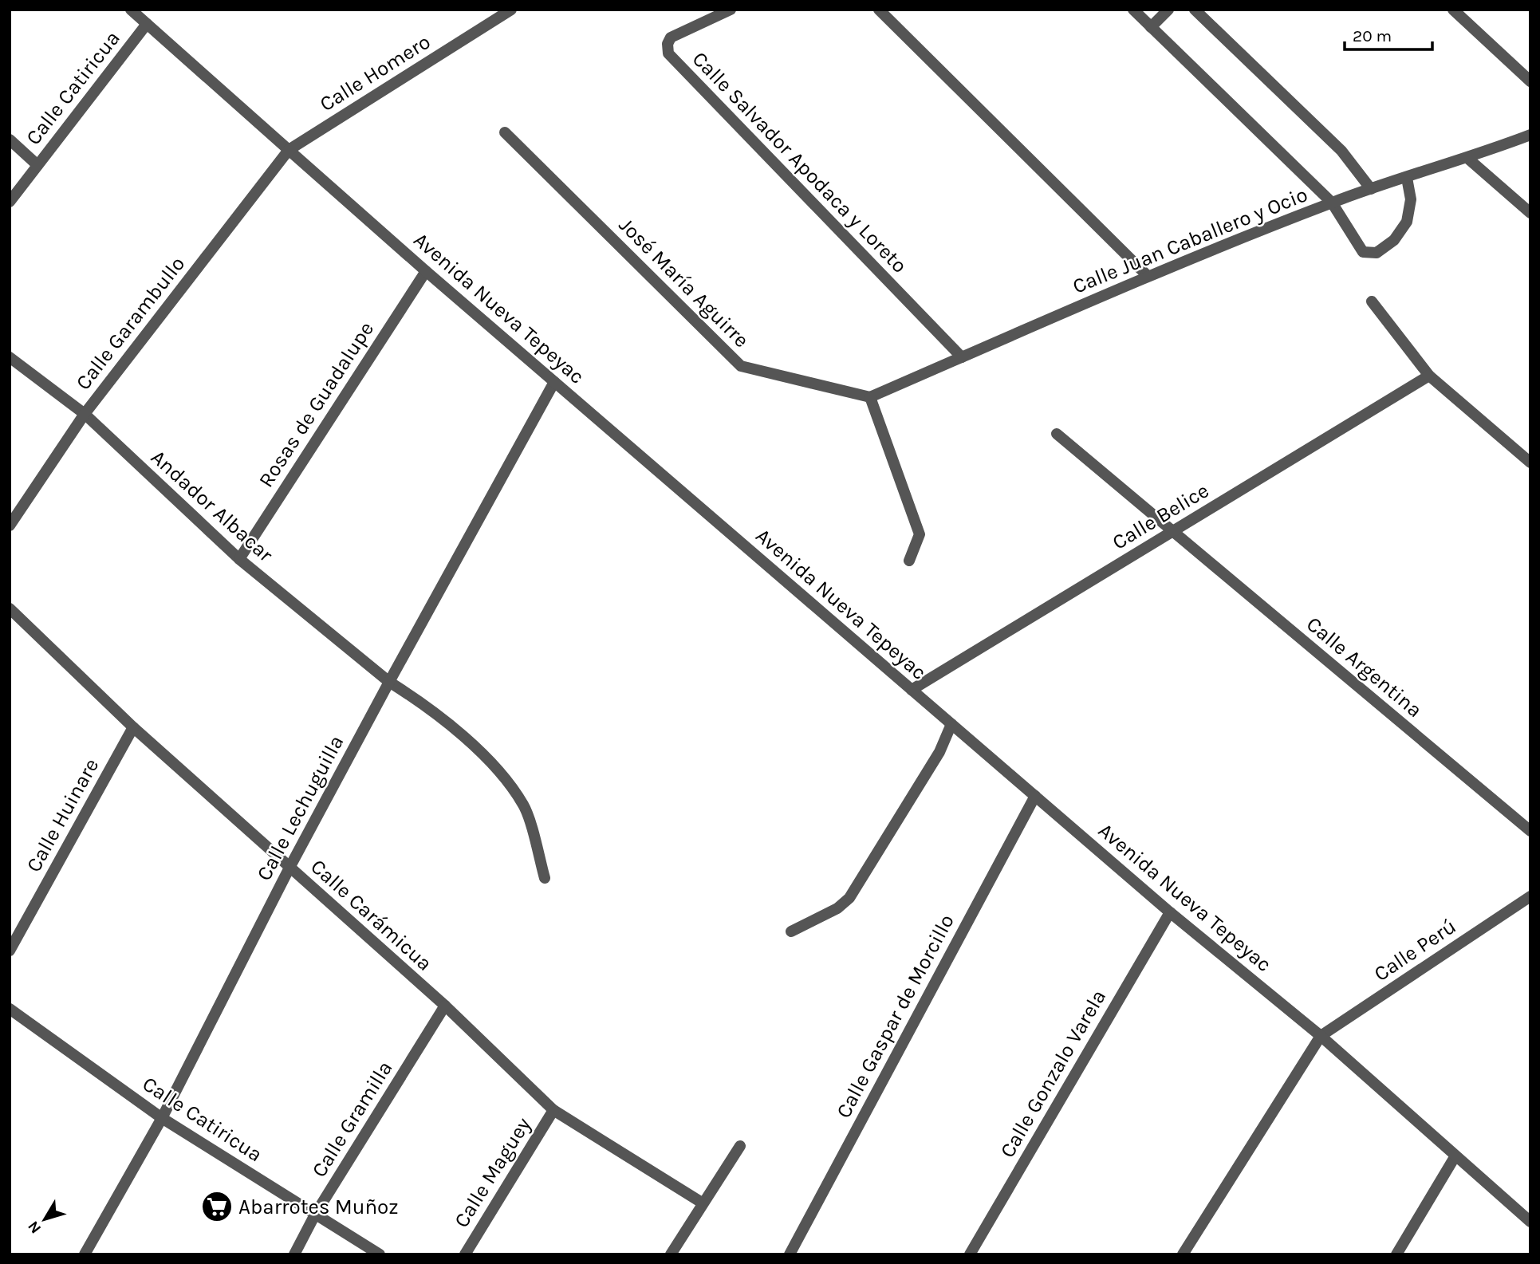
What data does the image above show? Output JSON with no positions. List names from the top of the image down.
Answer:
{
  "streets": {
    "street": [
      "Calle Homero",
      "Calle Catiricua",
      "Calle Salvador Apodaca y Loreto",
      "Calle Juan Caballero y Ocio",
      "José María Aguirre",
      "Avenida Nueva Tepeyac",
      "Calle Garambullo",
      "Rosas de Guadalupe",
      "Andador Albacar",
      "Calle Belice",
      "Calle Argentina",
      "Calle Lechuguilla",
      "Calle Huinare",
      "Calle Carámicua",
      "Calle Perú",
      "Calle Gaspar de Morcillo",
      "Calle Gonzalo Varela",
      "Calle Gramilla",
      "Calle Maguey"
    ]
  },
  "crossings": [
    ["Calle Homero", "Avenida Nueva Tepeyac"],
    ["Calle Homero", "Calle Garambullo"],
    ["Calle Catiricua", "Avenida Nueva Tepeyac"],
    ["Calle Catiricua", "Calle Lechuguilla"],
    ["Calle Catiricua", "Calle Gramilla"],
    ["Calle Salvador Apodaca y Loreto", "Calle Juan Caballero y Ocio"],
    ["Calle Juan Caballero y Ocio", "José María Aguirre"],
    ["Avenida Nueva Tepeyac", "Calle Garambullo"],
    ["Avenida Nueva Tepeyac", "Rosas de Guadalupe"],
    ["Avenida Nueva Tepeyac", "Calle Belice"],
    ["Avenida Nueva Tepeyac", "Calle Lechuguilla"],
    ["Avenida Nueva Tepeyac", "Calle Perú"],
    ["Avenida Nueva Tepeyac", "Calle Gaspar de Morcillo"],
    ["Avenida Nueva Tepeyac", "Calle Gonzalo Varela"],
    ["Calle Garambullo", "Andador Albacar"],
    ["Rosas de Guadalupe", "Andador Albacar"],
    ["Andador Albacar", "Calle Lechuguilla"],
    ["Calle Belice", "Calle Argentina"],
    ["Calle Lechuguilla", "Calle Carámicua"],
    ["Calle Huinare", "Calle Carámicua"],
    ["Calle Carámicua", "Calle Gramilla"],
    ["Calle Carámicua", "Calle Maguey"]
  ],
  "places": {
    "supermarket": ["Abarrotes Muñoz"]
  },
  "scale_bar": "20 m",
  "north": "bottom left"
}
